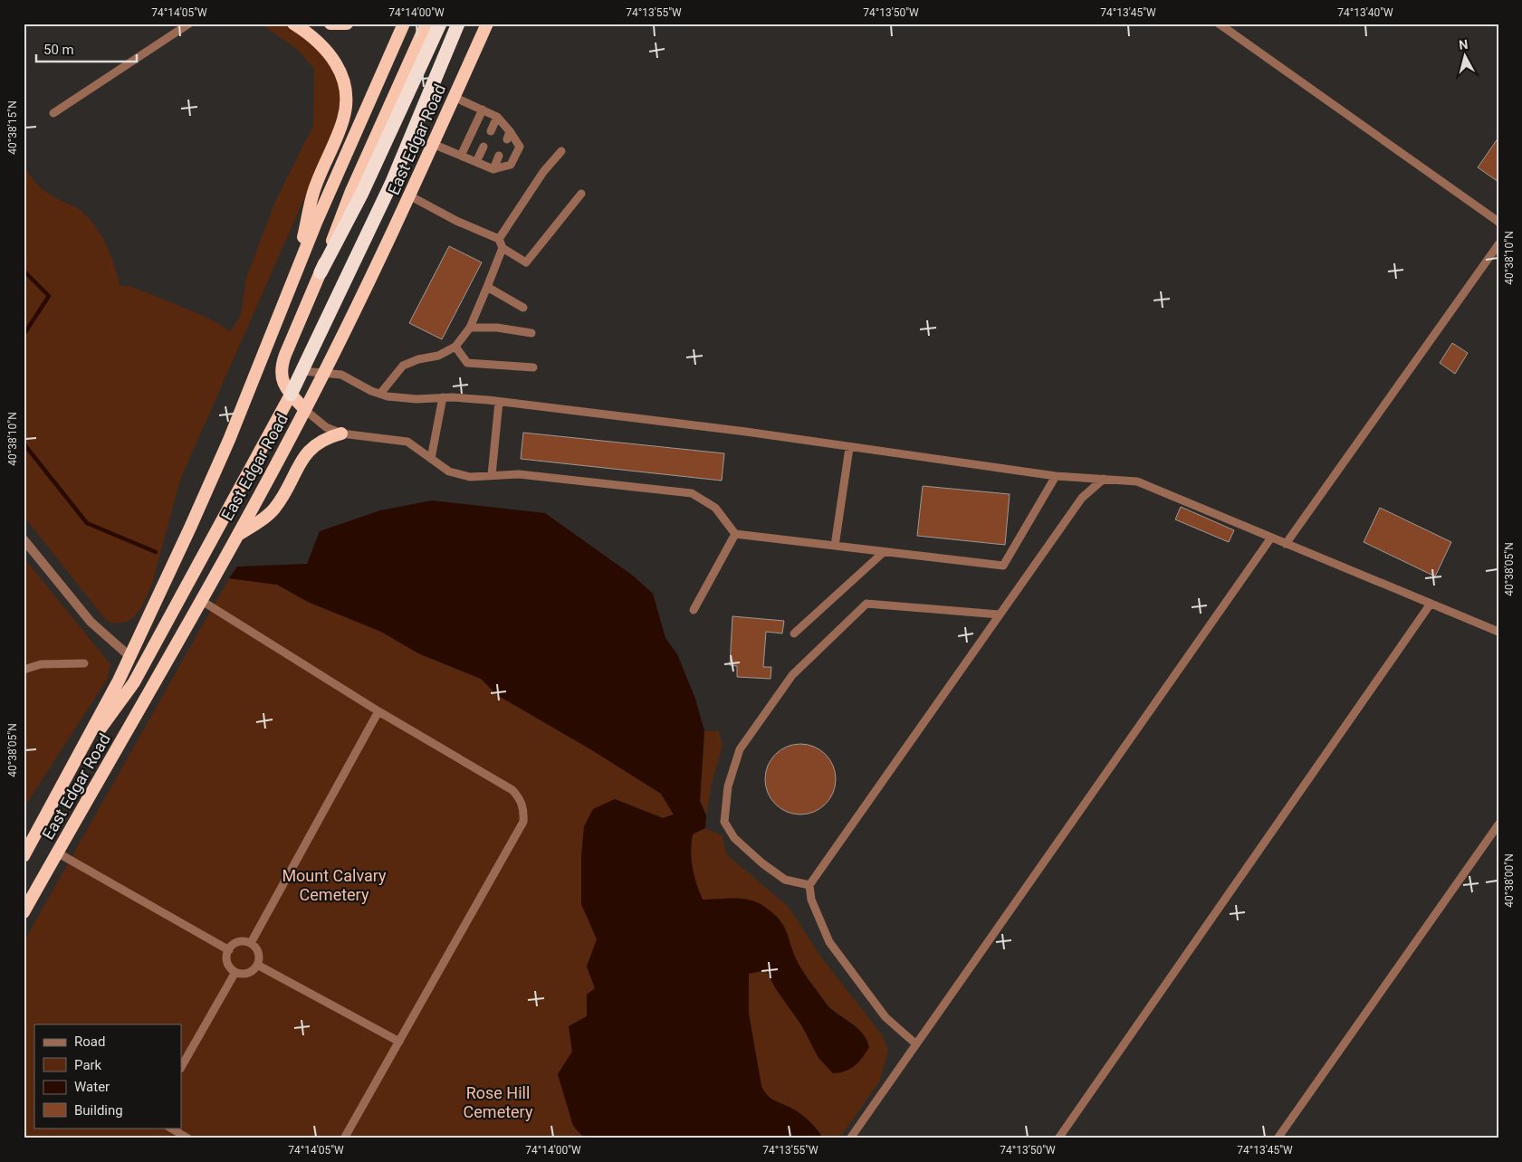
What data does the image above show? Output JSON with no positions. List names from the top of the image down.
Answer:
{
  "streets": {
    "highway": ["East Edgar Road"]
  },
  "parks": ["Mount Calvary Cemetery", "Rose Hill Cemetery"],
  "legend": [
    "Road",
    "Park",
    "Water",
    "Building"
  ],
  "scale_bar": "50 m",
  "north": "top",
  "coordinates": [
    "74°14'05\"W",
    "74°14'00\"W",
    "74°13'55\"W",
    "74°13'50\"W",
    "74°13'45\"W",
    "74°13'40\"W",
    "40°38'15\"N",
    "40°38'10\"N",
    "40°38'05\"N",
    "40°38'00\"N"
  ]
}
